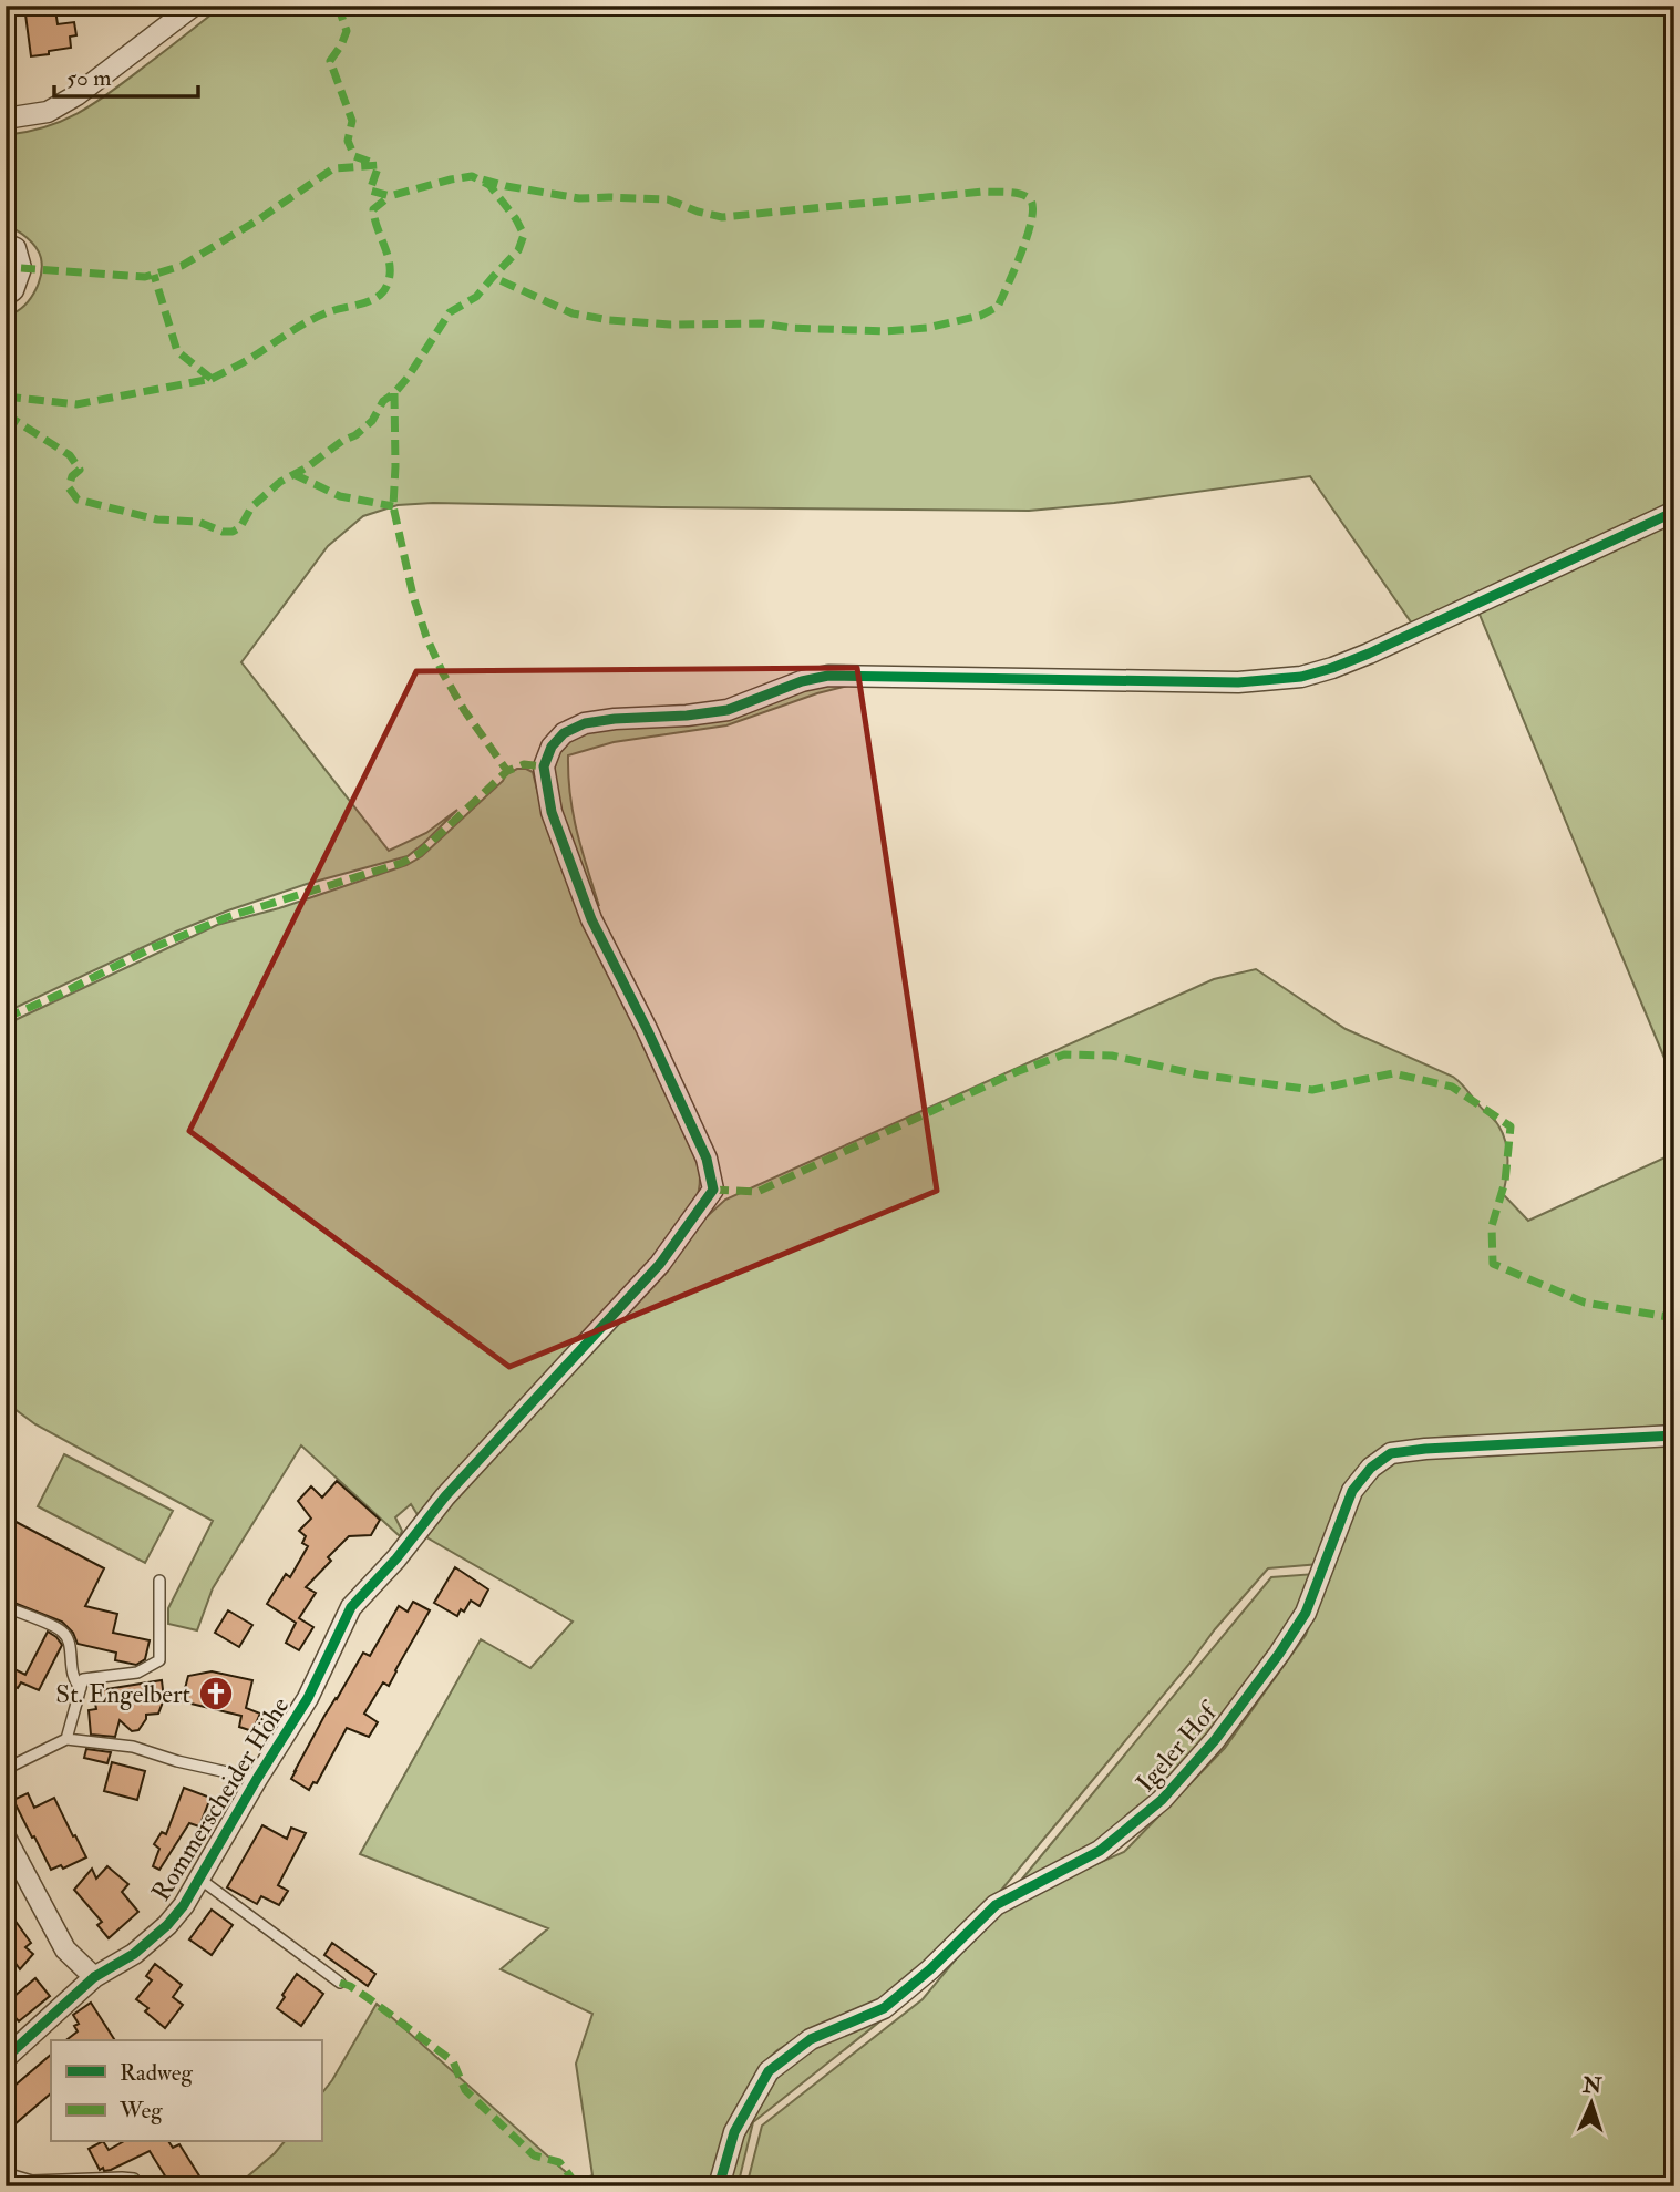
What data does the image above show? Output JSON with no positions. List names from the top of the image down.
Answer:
{
  "streets": {
    "street": ["Igeler Hof", "Rommerscheider Höhe"]
  },
  "places": {
    "church": ["St. Engelbert"]
  },
  "legend": ["Radweg", "Weg"],
  "scale_bar": "50 m",
  "north": "top"
}
